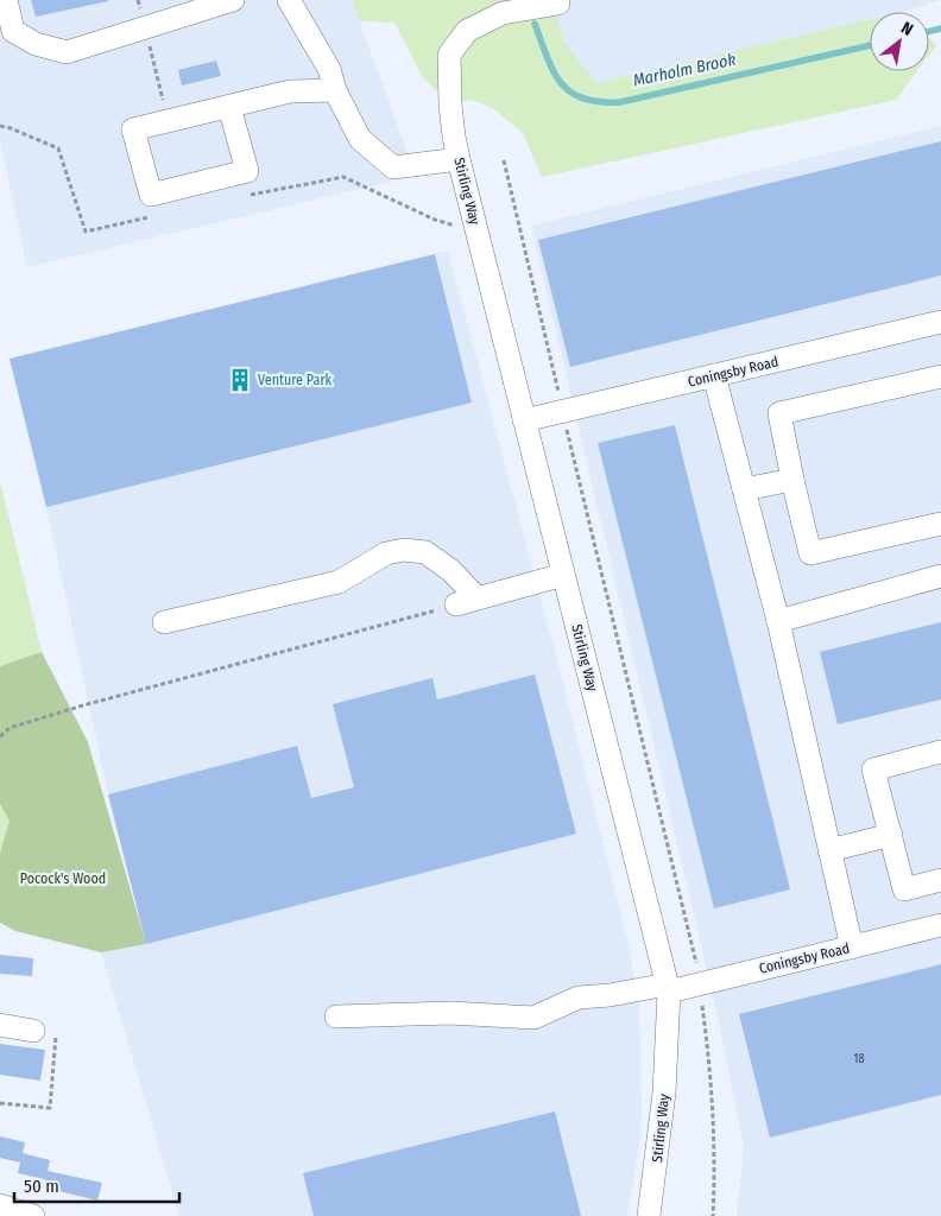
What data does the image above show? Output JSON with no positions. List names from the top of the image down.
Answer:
{
  "streets": {
    "street": ["Stirling Way", "Coningsby Road"]
  },
  "crossings": [
    ["Stirling Way", "Coningsby Road"]
  ],
  "water": ["Marholm Brook"],
  "parks": ["Pocock's Wood"],
  "places": {
    "building": ["Venture Park"]
  },
  "house_numbers": ["18"],
  "scale_bar": "50 m",
  "north": "top right"
}
